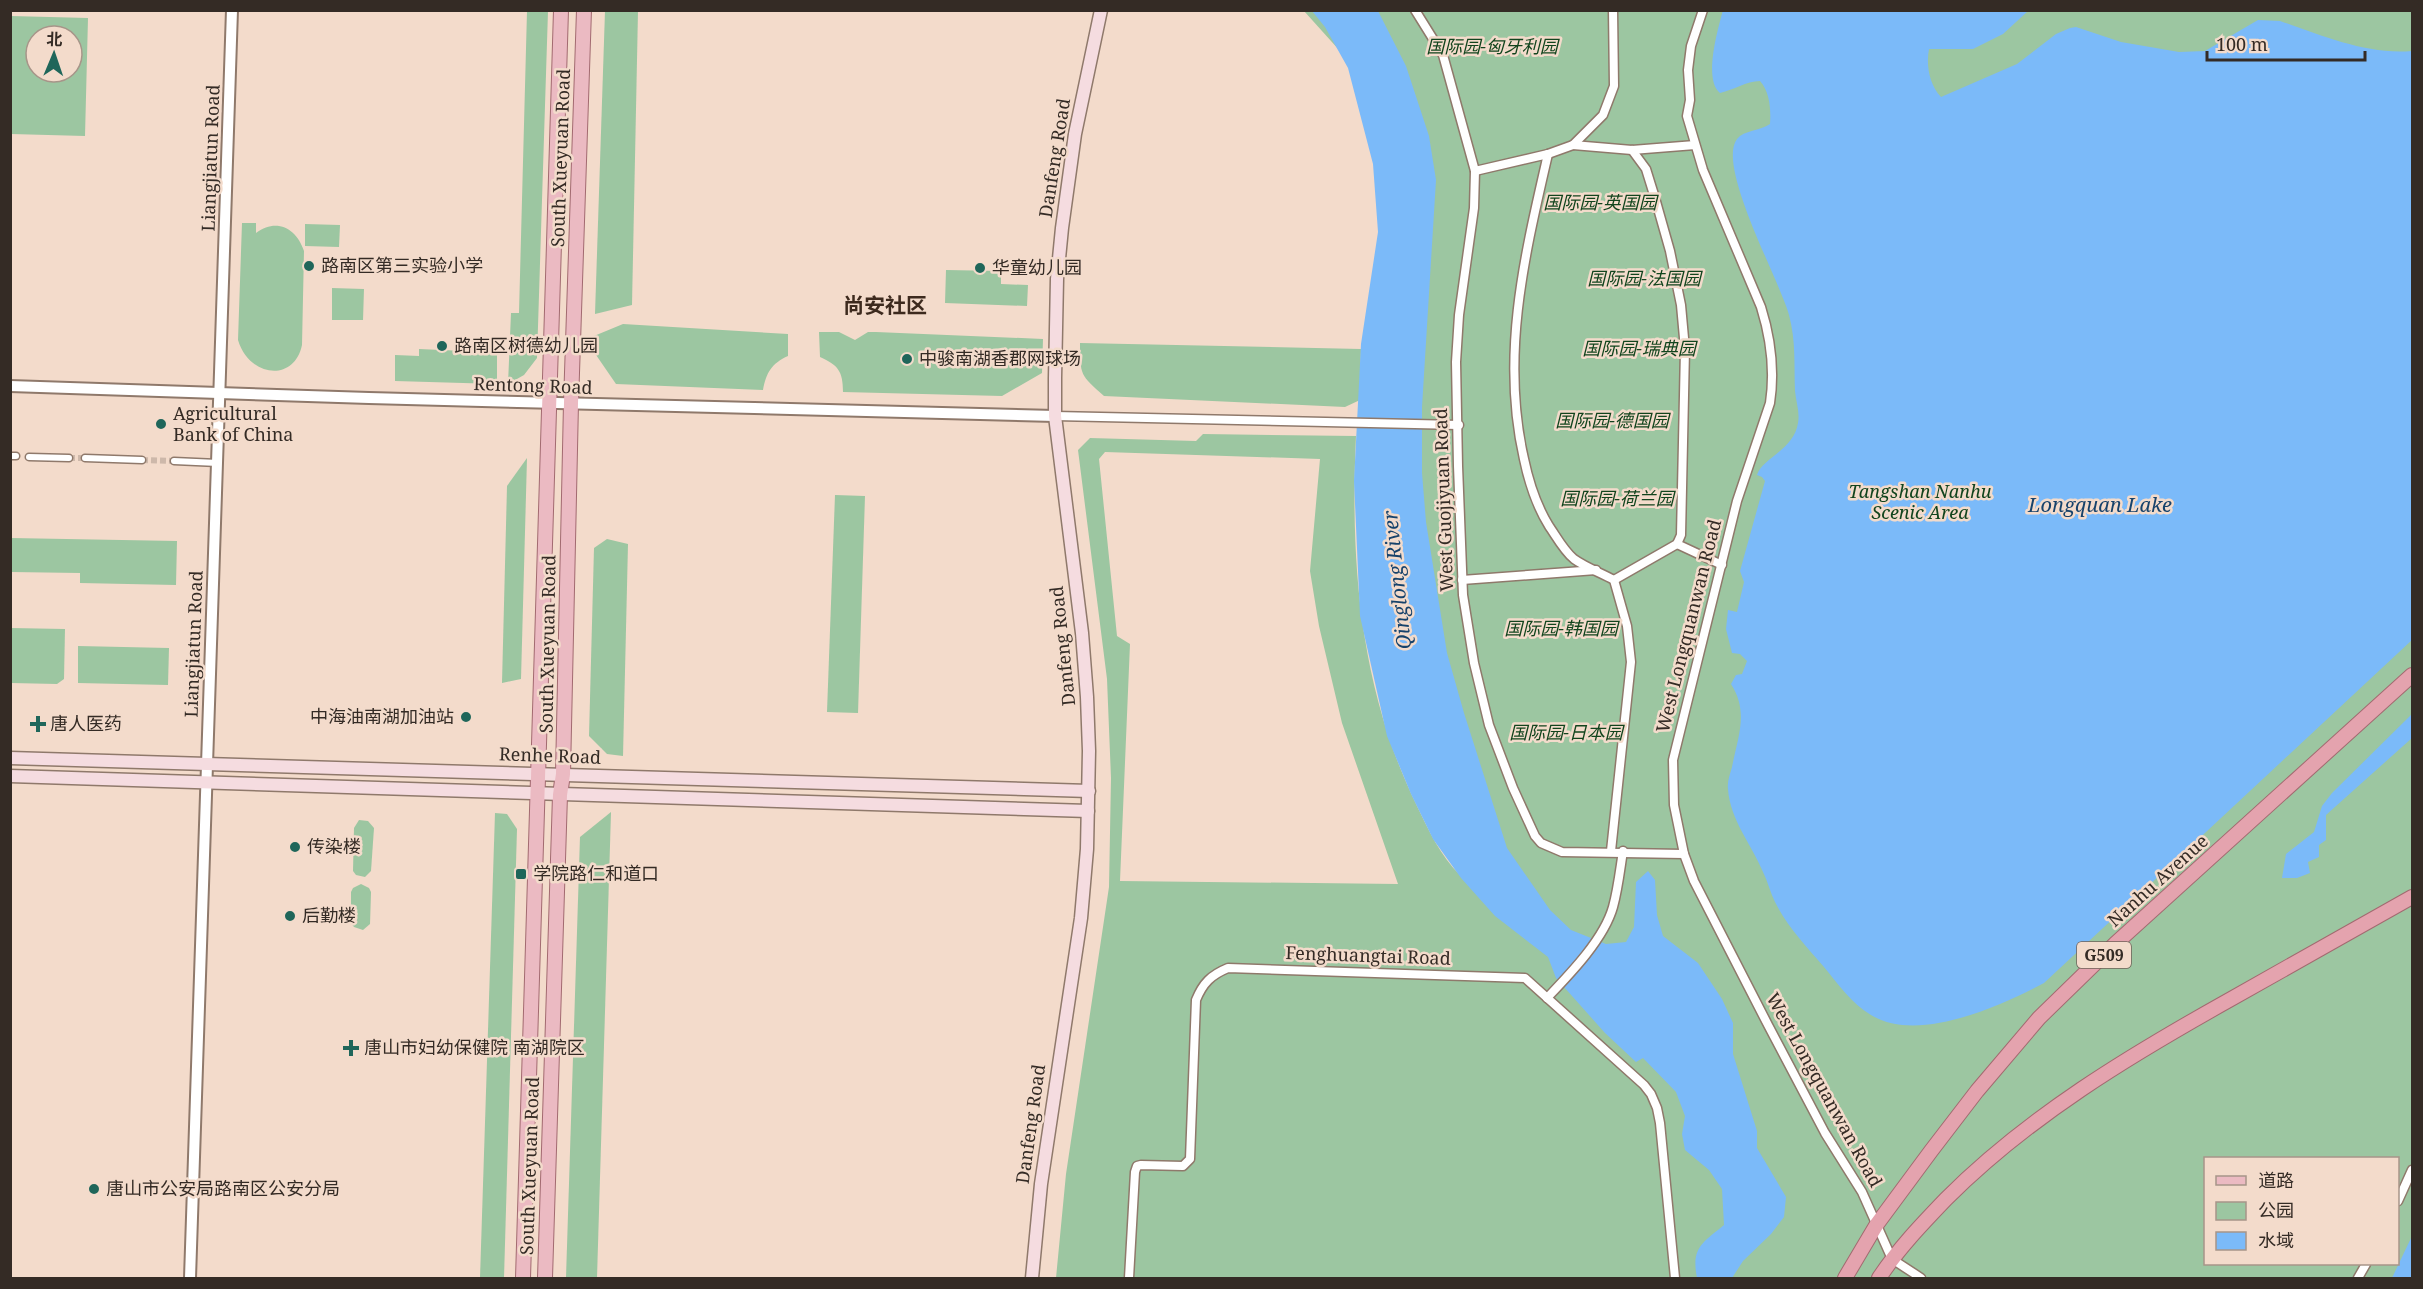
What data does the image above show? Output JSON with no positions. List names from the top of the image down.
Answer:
{
  "streets": {
    "highway": ["Nanhu Avenue", "G509"],
    "main road": ["South Xueyuan Road", "Danfeng Road", "Renhe Road"],
    "street": [
      "Liangjiatun Road",
      "Rentong Road",
      "West Guojiyuan Road",
      "West Longquanwan Road",
      "Fenghuangtai Road"
    ]
  },
  "crossings": [
    ["Liangjiatun Road", "Rentong Road"],
    ["Liangjiatun Road", "Renhe Road"],
    ["South Xueyuan Road", "Rentong Road"],
    ["South Xueyuan Road", "Renhe Road"],
    ["Danfeng Road", "Rentong Road"],
    ["Danfeng Road", "Renhe Road"],
    ["West Guojiyuan Road", "West Longquanwan Road"],
    ["West Longquanwan Road", "Nanhu Avenue"]
  ],
  "districts": ["尚安社区"],
  "water": ["Longquan Lake", "Qinglong River"],
  "parks": [
    "国际园-匈牙利园",
    "国际园-英国园",
    "国际园-法国园",
    "国际园-瑞典园",
    "国际园-德国园",
    "Tangshan Nanhu Scenic Area",
    "国际园-荷兰园",
    "国际园-韩国园",
    "国际园-日本园"
  ],
  "places": {
    "other": [
      "路南区第三实验小学",
      "华童幼儿园",
      "路南区树德幼儿园",
      "中骏南湖香郡网球场",
      "Agricultural Bank of China",
      "中海油南湖加油站",
      "传染楼",
      "后勤楼",
      "唐山市公安局路南区公安分局"
    ],
    "health": ["唐人医药", "唐山市妇幼保健院 南湖院区"],
    "transit": ["学院路仁和道口"]
  },
  "legend": ["道路", "公园", "水域"],
  "scale_bar": "100 m",
  "north": "top"
}
